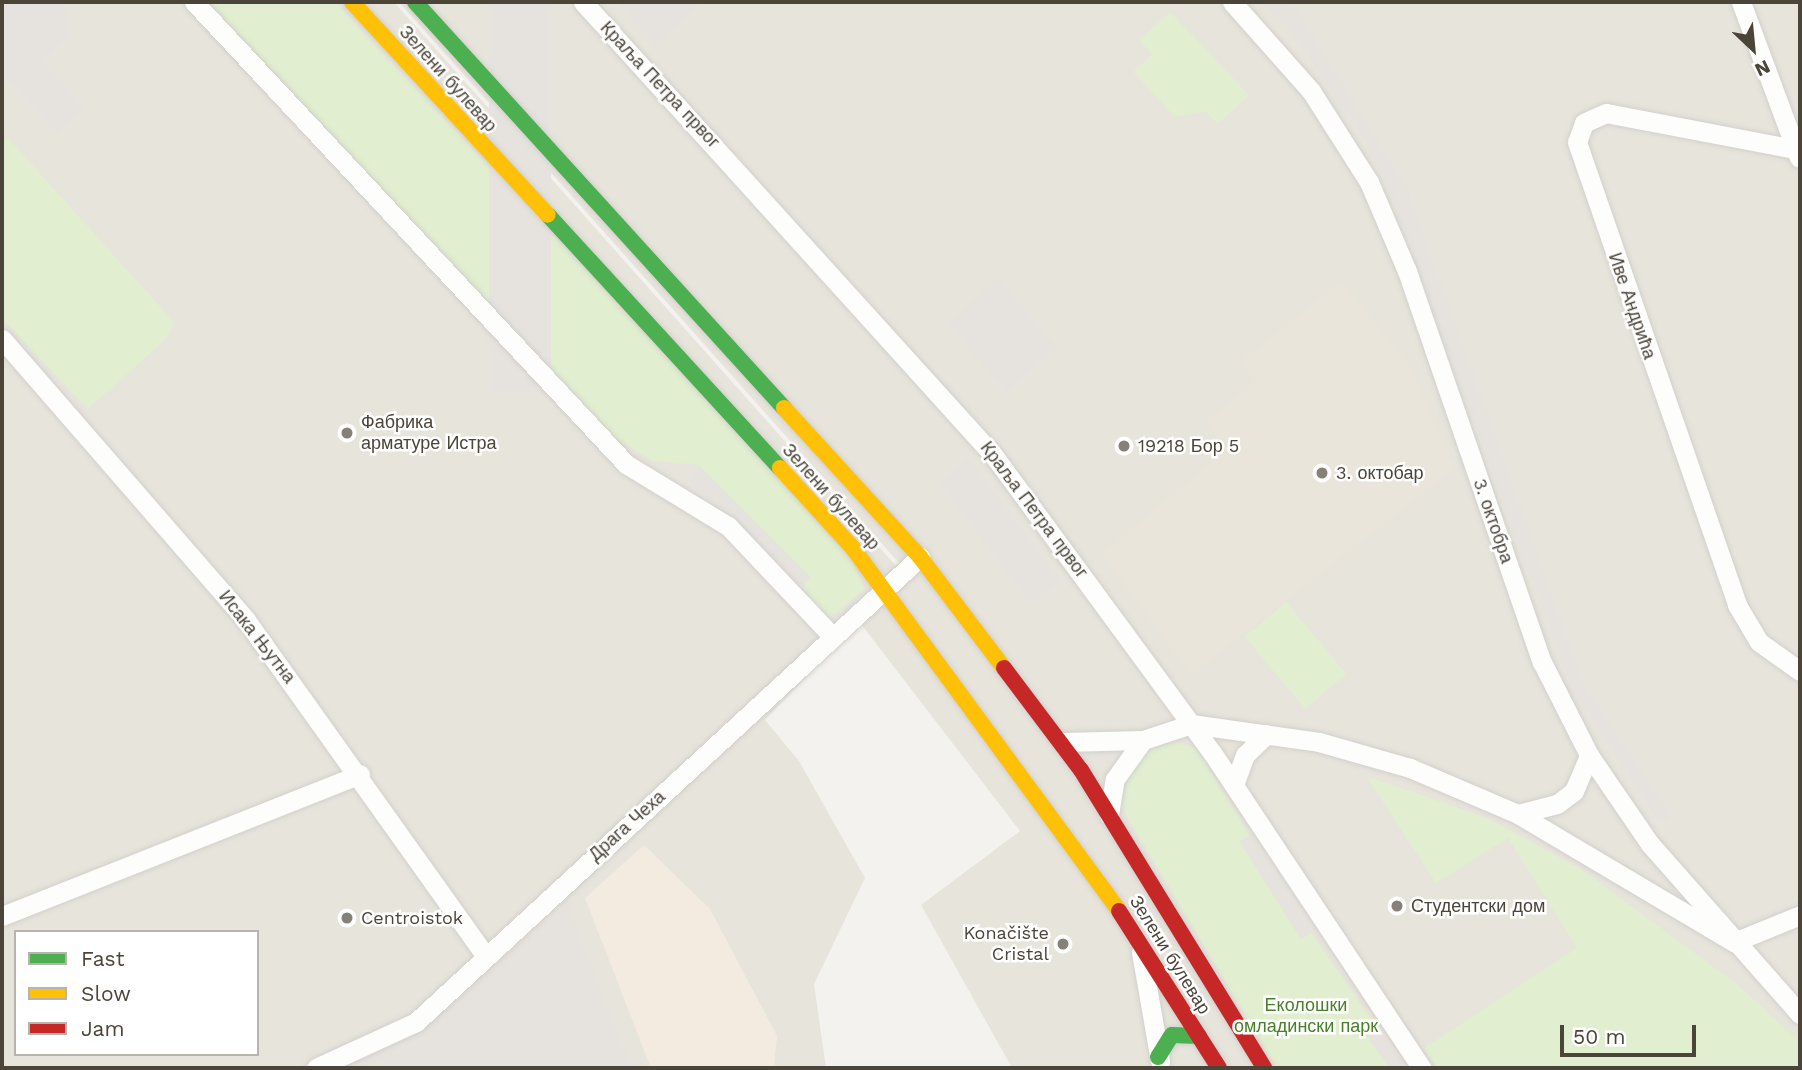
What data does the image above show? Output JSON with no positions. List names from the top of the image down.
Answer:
{
  "streets": {
    "street": [
      "Зелени булевар",
      "Краља Петра првог",
      "Иве Андрића",
      "3. октобра",
      "Исака Њутна",
      "Драга Чеха"
    ]
  },
  "crossings": [
    ["Зелени булевар", "Драга Чеха"],
    ["Исака Њутна", "Драга Чеха"]
  ],
  "parks": ["Еколошки омладински парк"],
  "places": [
    "Фабрика арматуре Истра",
    "19218 Бор 5",
    "3. октобар",
    "Студентски дом",
    "Centroistok",
    "Konačište Cristal"
  ],
  "legend": ["Fast", "Slow", "Jam"],
  "scale_bar": "50 m",
  "north": "bottom right"
}
